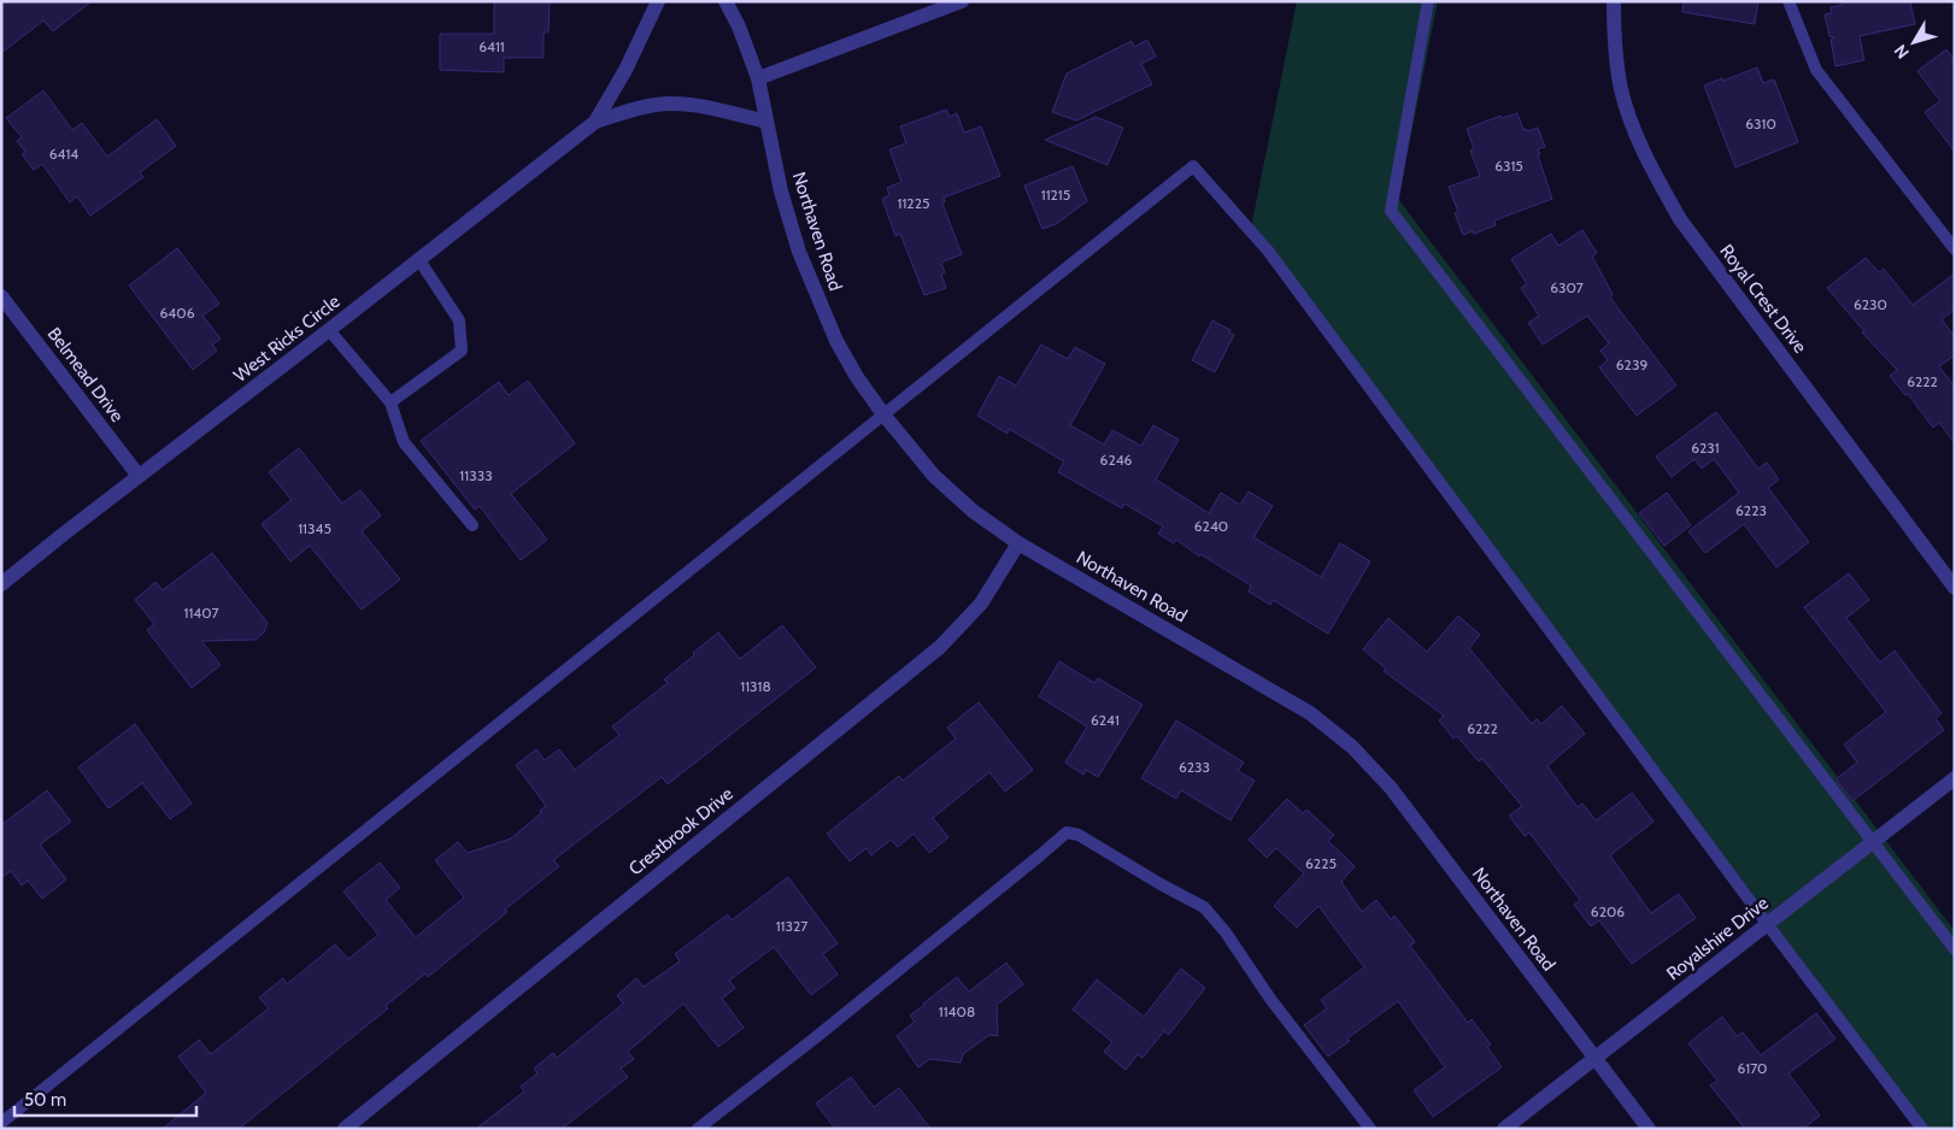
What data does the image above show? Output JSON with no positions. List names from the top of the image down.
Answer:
{
  "streets": {
    "street": [
      "Northaven Road",
      "Royal Crest Drive",
      "West Ricks Circle",
      "Belmead Drive",
      "Crestbrook Drive",
      "Royalshire Drive"
    ]
  },
  "crossings": [
    ["Northaven Road", "West Ricks Circle"],
    ["Northaven Road", "Crestbrook Drive"],
    ["Northaven Road", "Royalshire Drive"],
    ["West Ricks Circle", "Belmead Drive"]
  ],
  "house_numbers": [
    "6411",
    "6310",
    "6414",
    "6315",
    "11215",
    "11225",
    "6307",
    "6230",
    "6406",
    "6239",
    "6222",
    "6231",
    "6246",
    "11333",
    "6223",
    "6240",
    "11345",
    "11407",
    "11318",
    "6241",
    "6222",
    "6233",
    "6225",
    "6206",
    "11327",
    "11408",
    "6170"
  ],
  "scale_bar": "50 m",
  "north": "bottom left"
}
